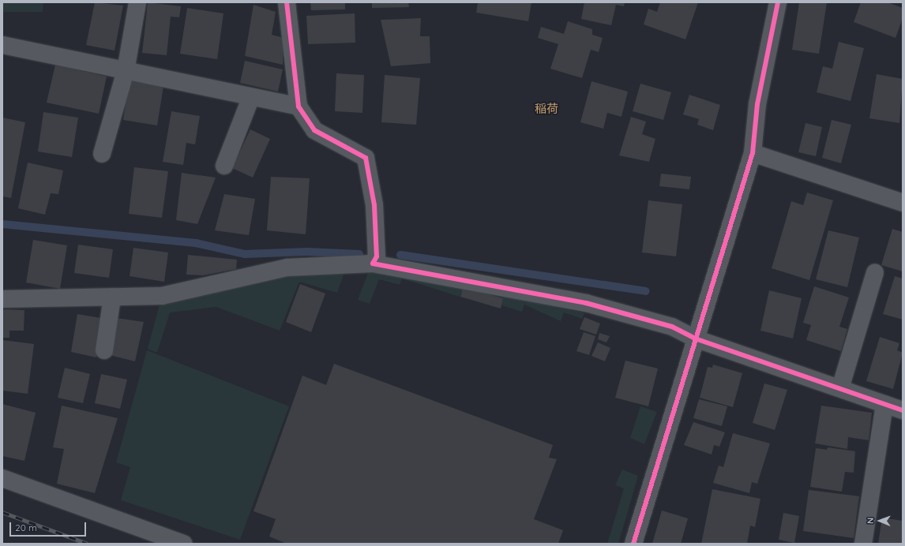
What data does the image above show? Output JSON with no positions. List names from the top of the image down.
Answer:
{
  "districts": ["稲荷"],
  "scale_bar": "20 m",
  "north": "left"
}
